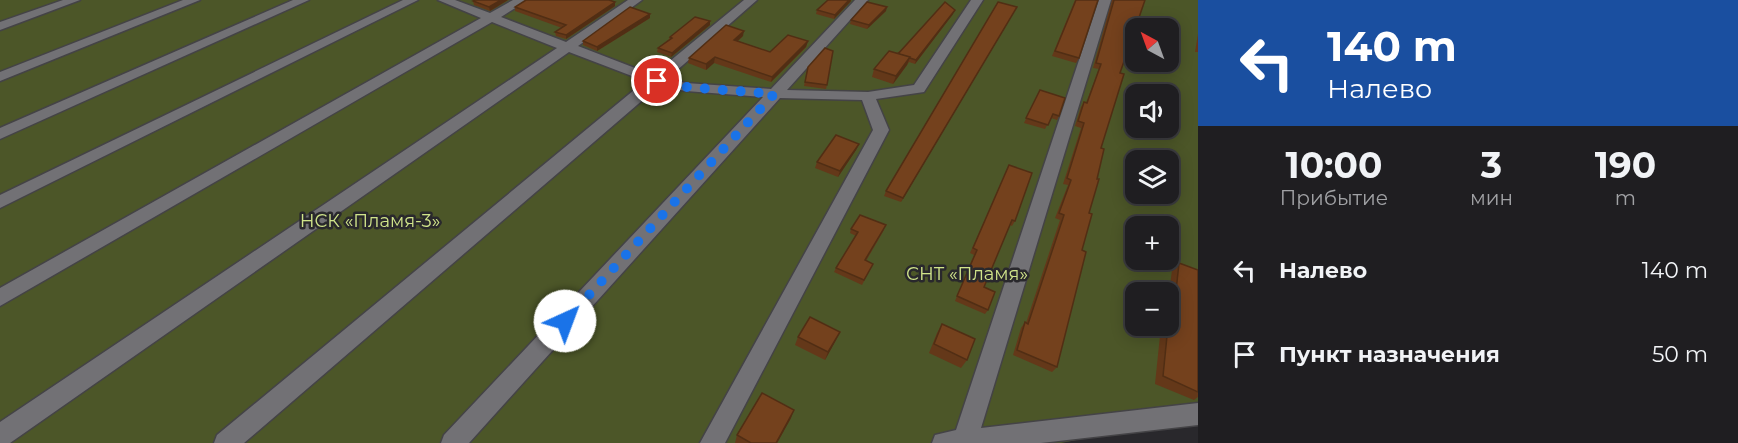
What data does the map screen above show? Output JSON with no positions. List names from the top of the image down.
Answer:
{
  "parks": ["НСК «Пламя-3»", "СНТ «Пламя»"],
  "north": "top left",
  "page": {
    "turn": ["140 m", "Налево"],
    "map_buttons": ["+", "−"],
    "eta": [
      "10:00",
      "Прибытие",
      "3",
      "мин",
      "190",
      "m"
    ],
    "list": [
      {
        "name": "Налево",
        "value": "140 m"
      },
      {
        "name": "Пункт назначения",
        "value": "50 m"
      }
    ]
  }
}
